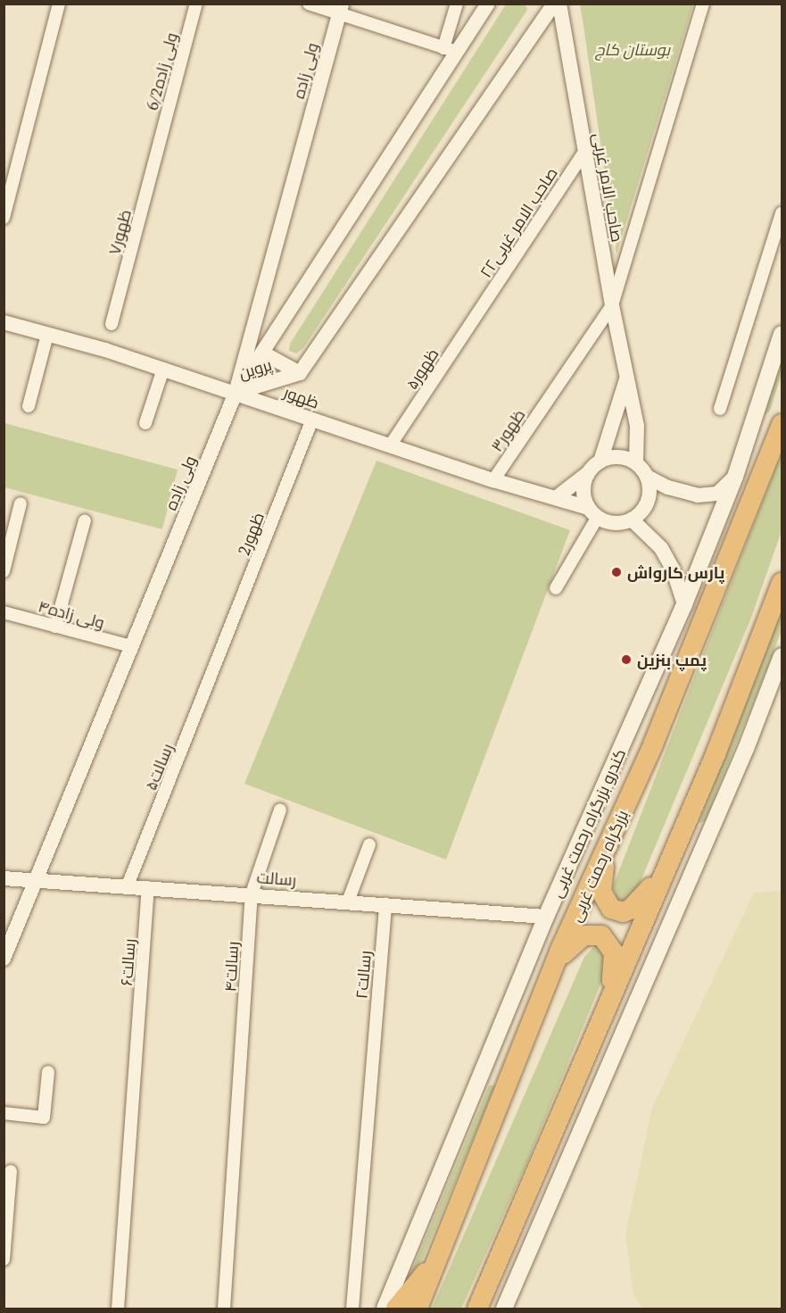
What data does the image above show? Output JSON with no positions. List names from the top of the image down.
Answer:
{
  "streets": {
    "highway": ["بزرگراه رحمت غربی"],
    "main road": ["کندرو بزرگراه رحمت غربی"],
    "street": [
      "ولی زاده",
      "6/2ولی زاده",
      "صاحب الامر غربی",
      "صاحب الامر غربی٢٢",
      "ظهور۷",
      "پروین",
      "ظهور۵",
      "ظهور",
      "ظهور۳",
      "2ظهور",
      "ولی زاده۴",
      "رسالت۵",
      "رسالت",
      "رسالت۶",
      "رسالت۴",
      "رسالت۲"
    ]
  },
  "crossings": [
    ["ولی زاده", "پروین"],
    ["ولی زاده", "ظهور"],
    ["ولی زاده", "ولی زاده۴"],
    ["ولی زاده", "رسالت"],
    ["6/2ولی زاده", "ظهور۷"],
    ["صاحب الامر غربی", "صاحب الامر غربی٢٢"],
    ["صاحب الامر غربی", "ظهور"],
    ["صاحب الامر غربی", "ظهور۳"],
    ["صاحب الامر غربی٢٢", "ظهور۵"],
    ["پروین", "ظهور"],
    ["ظهور۵", "ظهور"],
    ["ظهور", "ظهور۳"],
    ["ظهور", "2ظهور"],
    ["2ظهور", "رسالت۵"],
    ["رسالت۵", "رسالت"],
    ["کندرو بزرگراه رحمت غربی", "رسالت"],
    ["رسالت", "رسالت۶"],
    ["رسالت", "رسالت۴"],
    ["رسالت", "رسالت۲"]
  ],
  "parks": ["بوستان کاج"],
  "places": ["پارس کارواش", "پمپ بنزین"]
}
